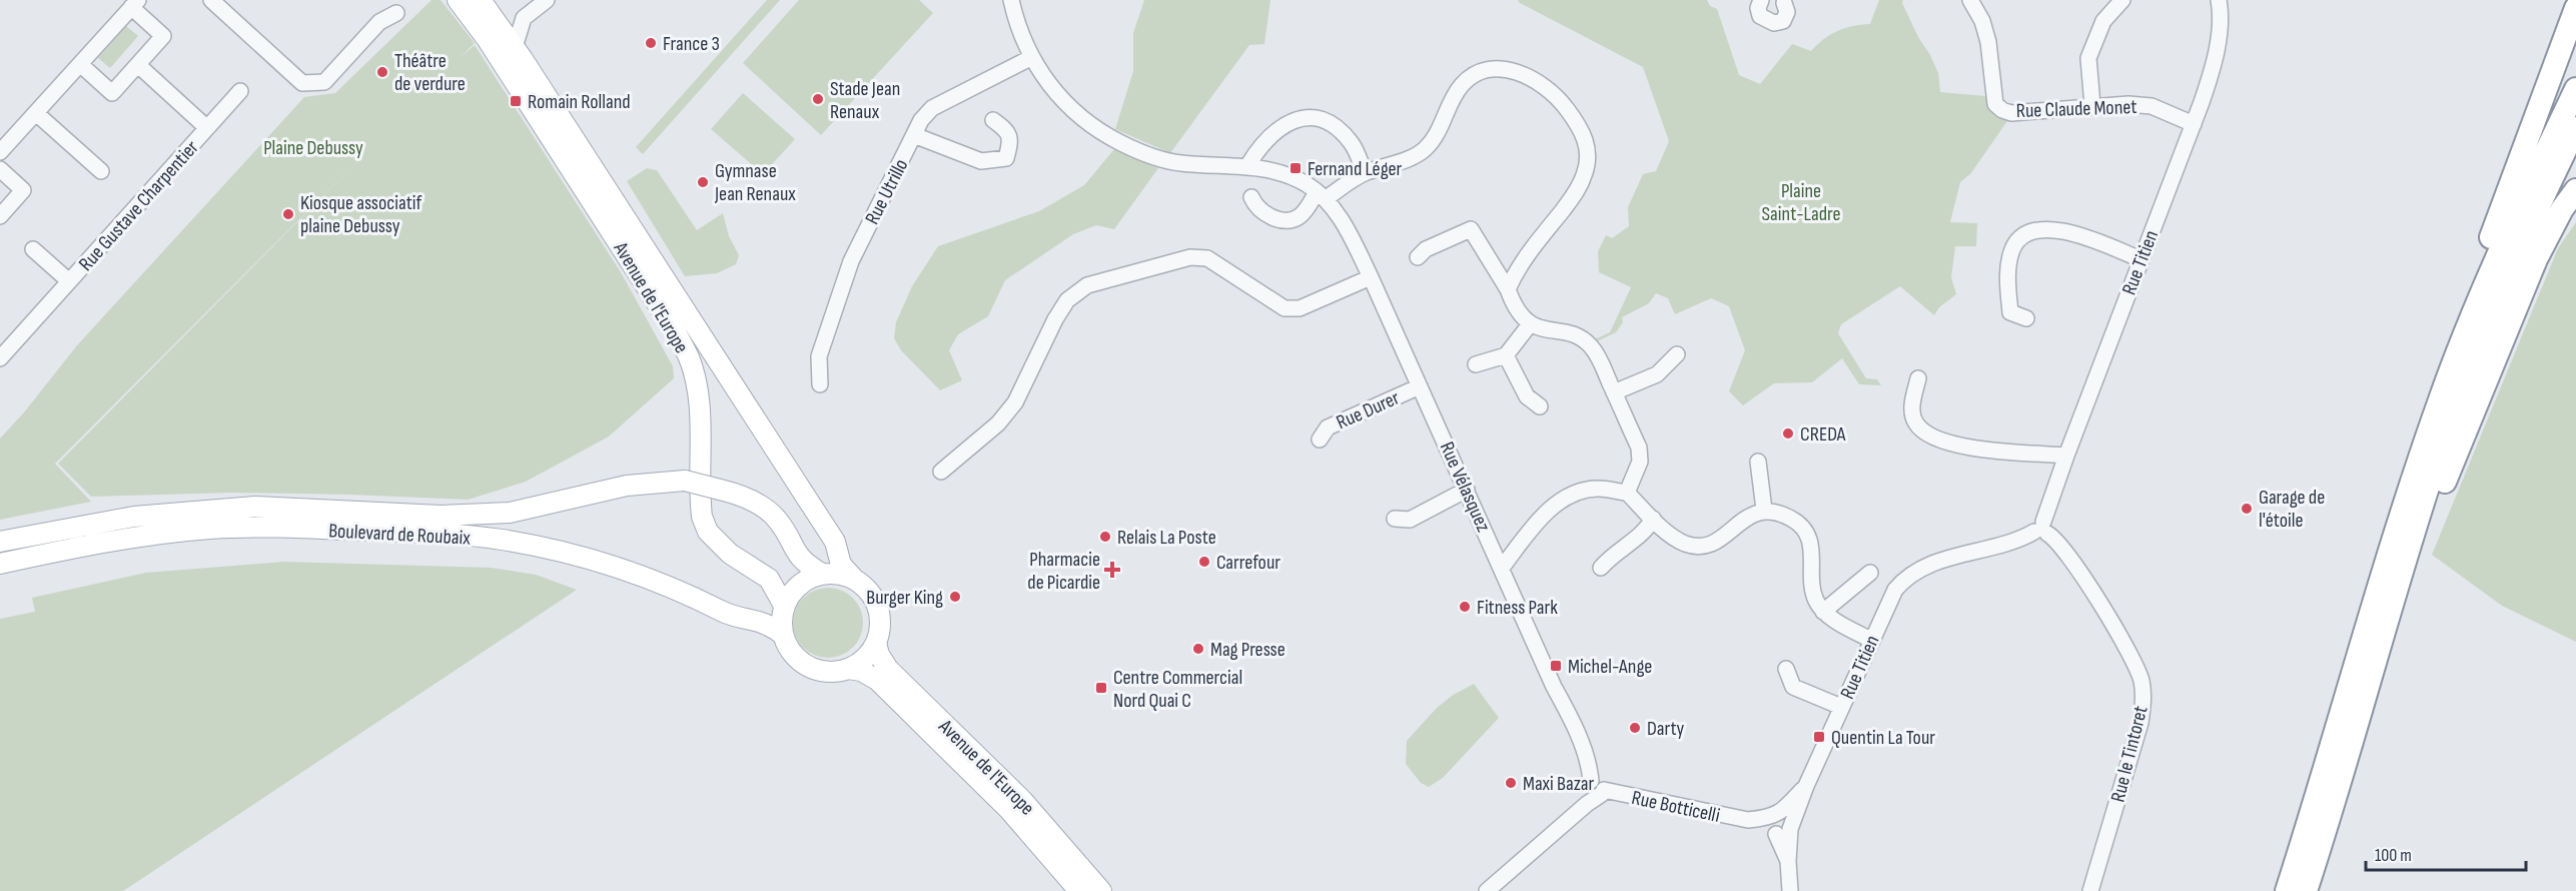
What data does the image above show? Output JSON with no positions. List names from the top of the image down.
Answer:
{
  "streets": {
    "main road": ["Avenue de l'Europe", "Boulevard de Roubaix"],
    "street": [
      "Rue Claude Monet",
      "Rue Utrillo",
      "Rue Gustave Charpentier",
      "Rue Titien",
      "Rue Durer",
      "Rue Vélasquez",
      "Rue le Tintoret",
      "Rue Botticelli"
    ]
  },
  "crossings": [
    ["Rue Claude Monet", "Rue Titien"],
    ["Rue Titien", "Rue le Tintoret"],
    ["Rue Titien", "Rue Botticelli"],
    ["Avenue de l'Europe", "Boulevard de Roubaix"],
    ["Rue Durer", "Rue Vélasquez"],
    ["Rue Vélasquez", "Rue Botticelli"]
  ],
  "parks": ["Plaine Debussy", "Plaine Saint-Ladre"],
  "places": {
    "other": [
      "France 3",
      "Théâtre de verdure",
      "Stade Jean Renaux",
      "Gymnase Jean Renaux",
      "Kiosque associatif plaine Debussy",
      "CREDA",
      "Garage de l'étoile",
      "Relais La Poste",
      "Carrefour",
      "Burger King",
      "Fitness Park",
      "Mag Presse",
      "Darty",
      "Maxi Bazar"
    ],
    "transit": [
      "Romain Rolland",
      "Fernand Léger",
      "Michel-Ange",
      "Centre Commercial Nord Quai C",
      "Quentin La Tour"
    ],
    "health": ["Pharmacie de Picardie"]
  },
  "scale_bar": "100 m"
}
